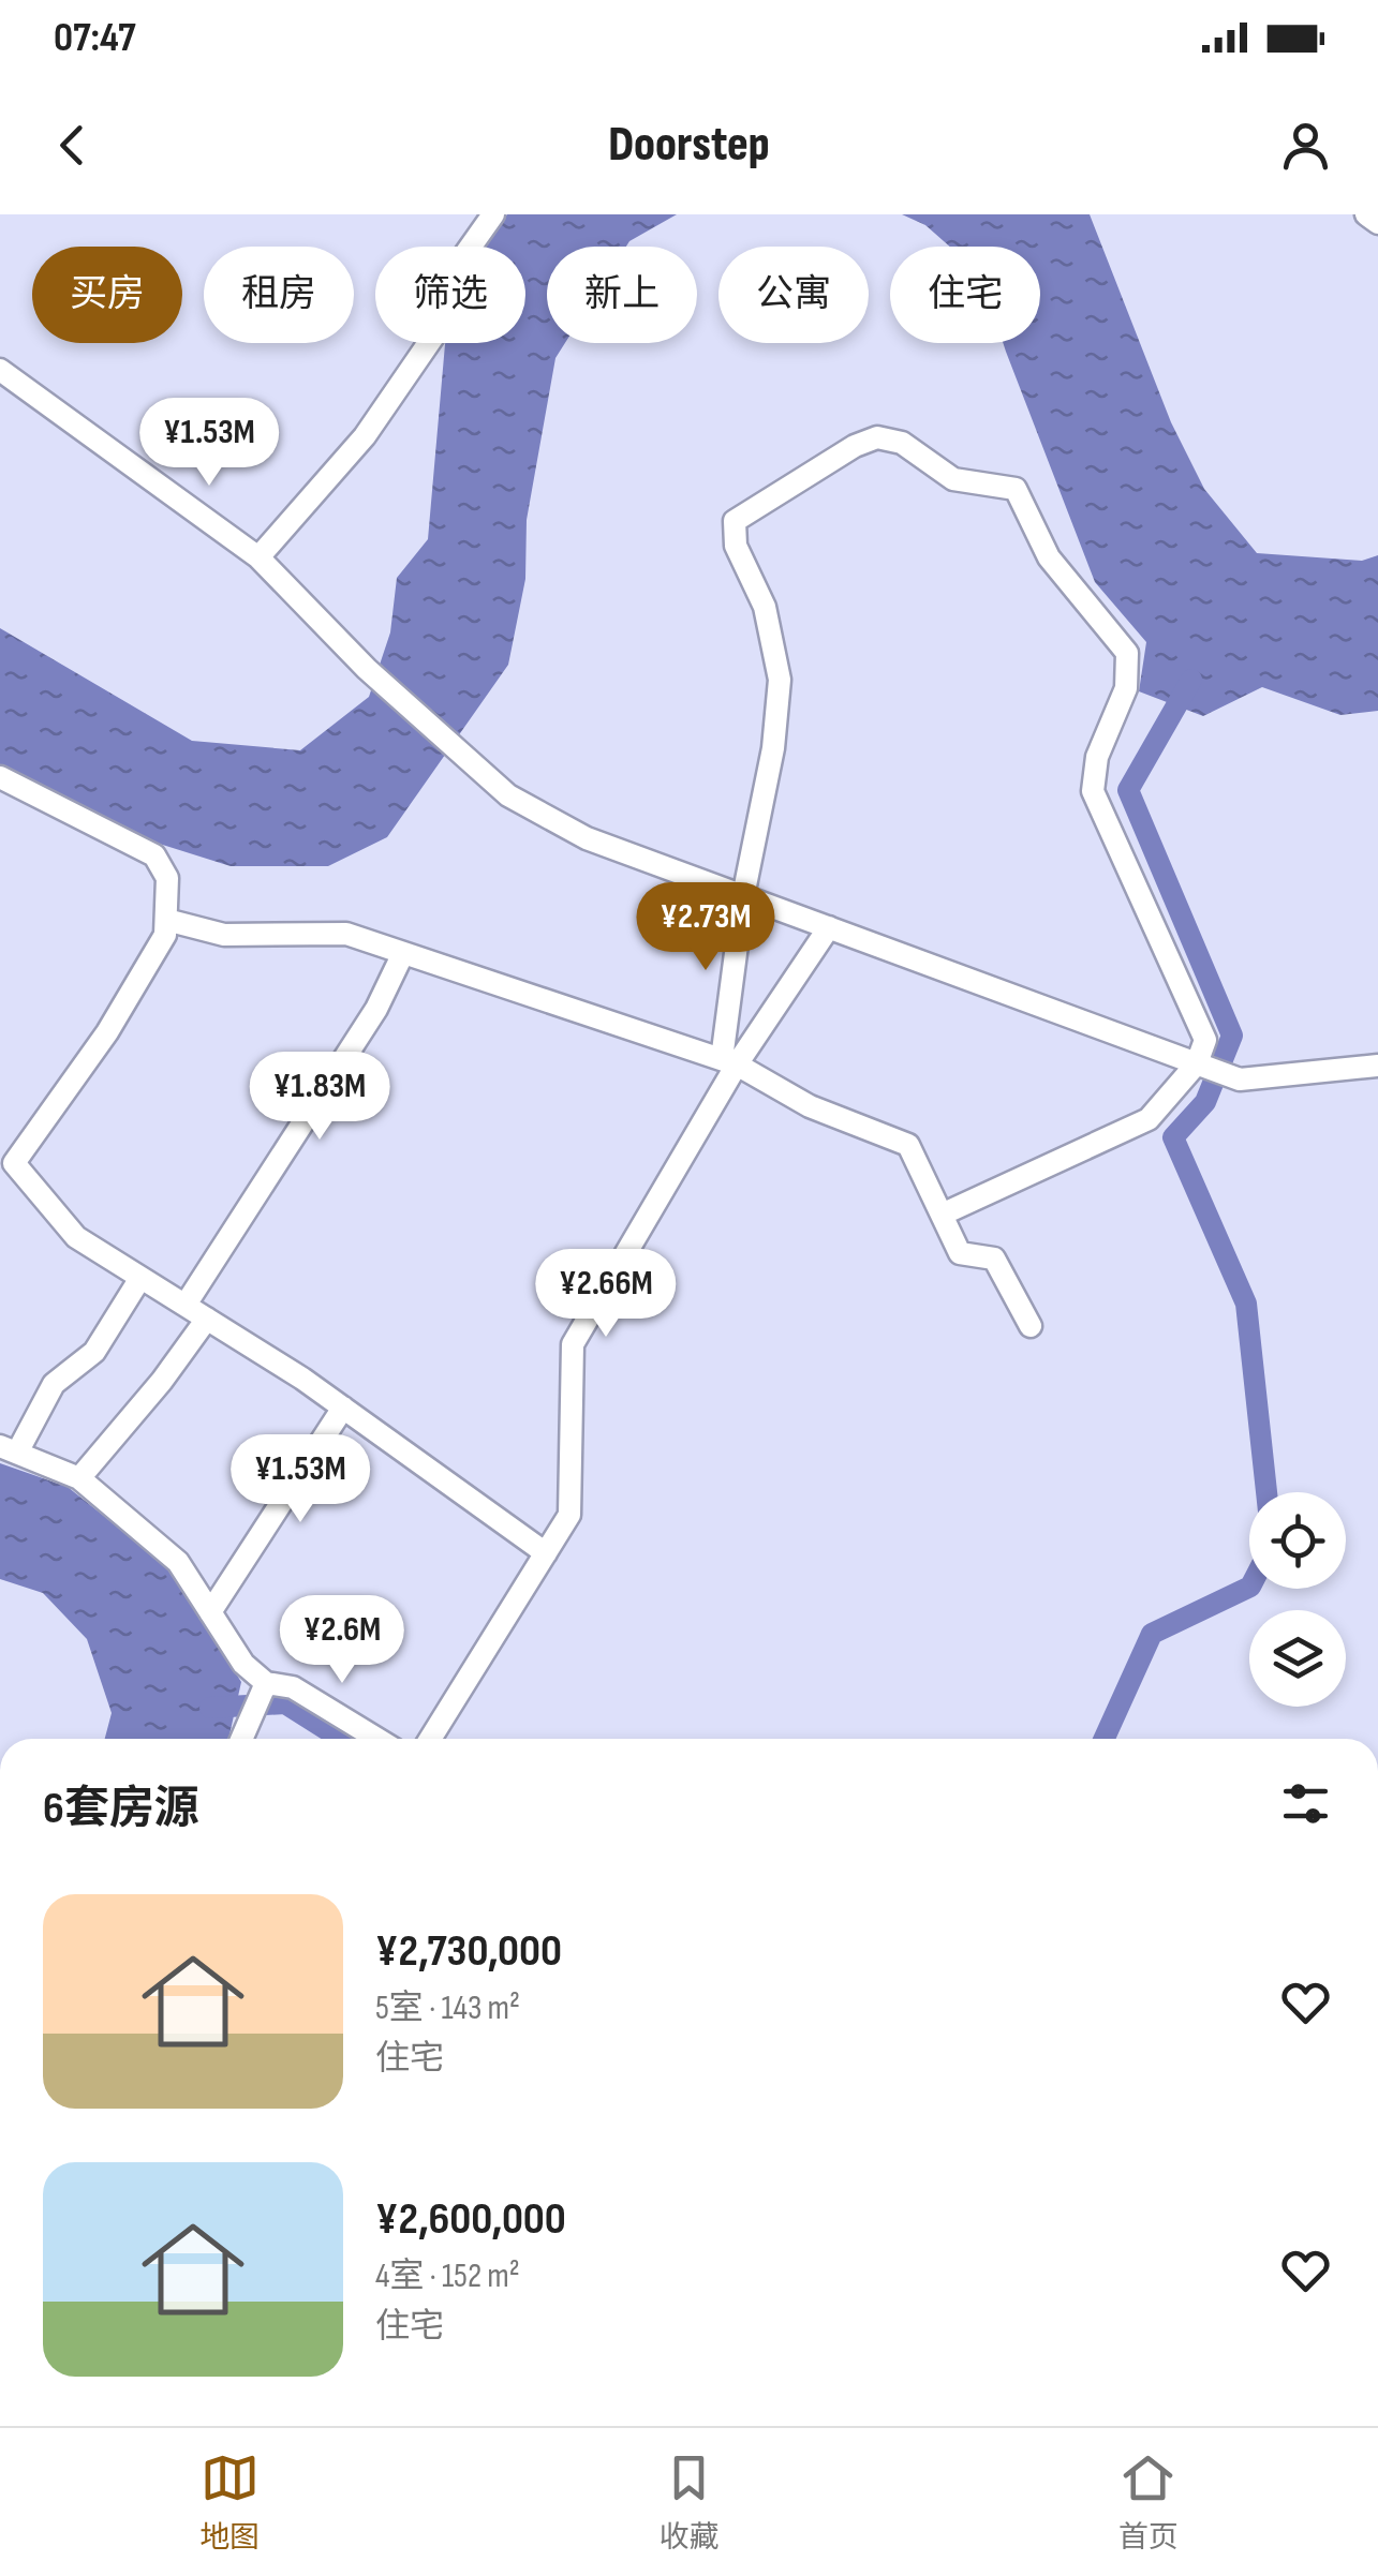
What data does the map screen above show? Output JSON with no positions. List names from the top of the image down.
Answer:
{
  "page": {
    "status": "07:47",
    "header": "Doorstep",
    "chip": [
      "买房",
      "租房",
      "筛选",
      "新上",
      "公寓",
      "住宅"
    ],
    "price": [
      "¥1.53M",
      "¥2.73M",
      "¥1.83M",
      "¥2.66M",
      "¥1.53M",
      "¥2.6M"
    ],
    "heading": "6套房源",
    "list": [
      {
        "name": "¥2,730,000",
        "note": "5室 · 143 m² · 住宅"
      },
      {
        "name": "¥2,600,000",
        "note": "4室 · 152 m² · 住宅"
      }
    ],
    "tabs": ["地图", "收藏", "首页"]
  }
}
